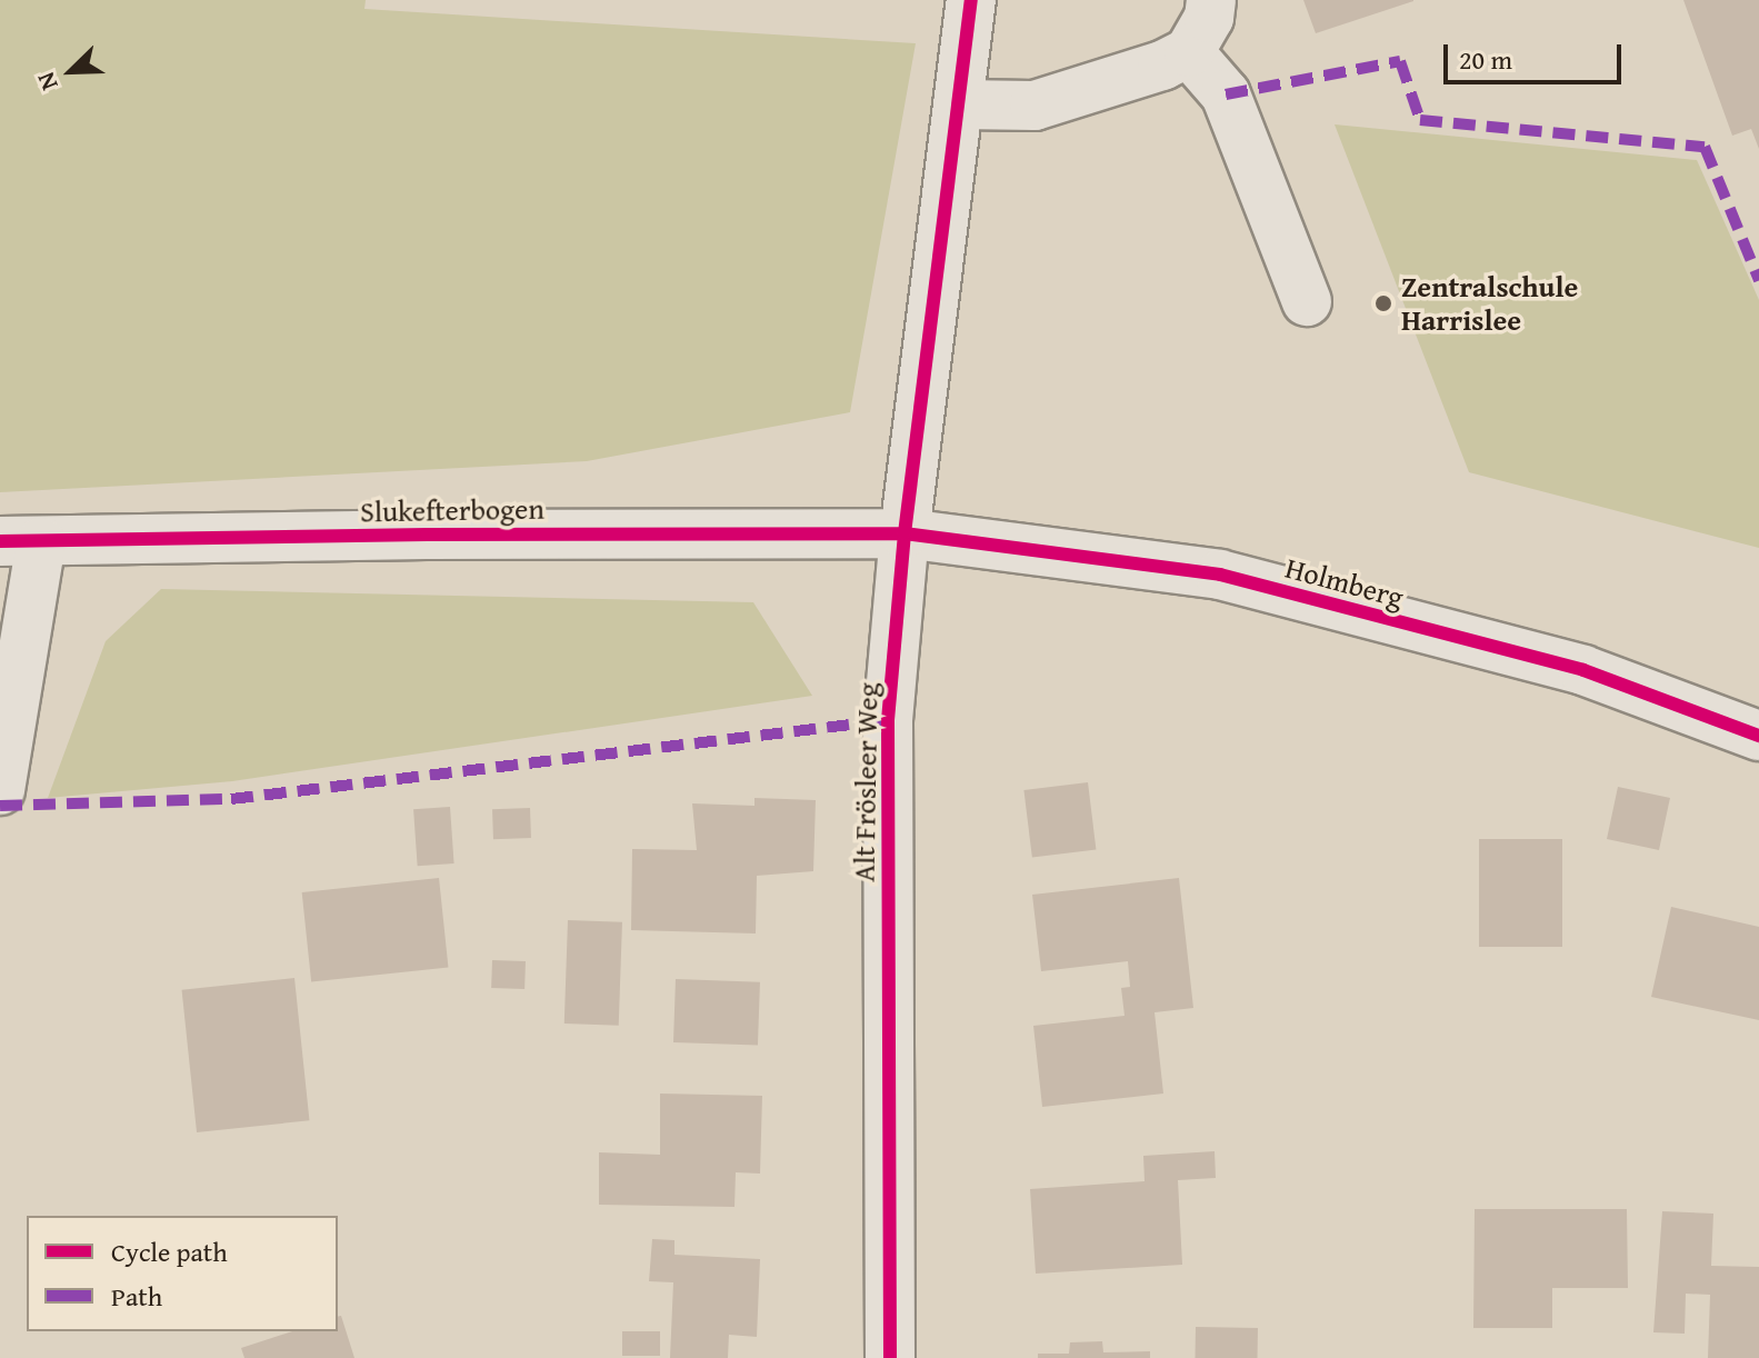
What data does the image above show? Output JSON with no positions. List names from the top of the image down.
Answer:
{
  "streets": {
    "street": ["Slukefterbogen", "Holmberg", "Alt Frösleer Weg"]
  },
  "crossings": [
    ["Slukefterbogen", "Holmberg"],
    ["Slukefterbogen", "Alt Frösleer Weg"],
    ["Holmberg", "Alt Frösleer Weg"]
  ],
  "places": ["Zentralschule Harrislee"],
  "legend": ["Cycle path", "Path"],
  "scale_bar": "20 m",
  "north": "bottom left"
}
